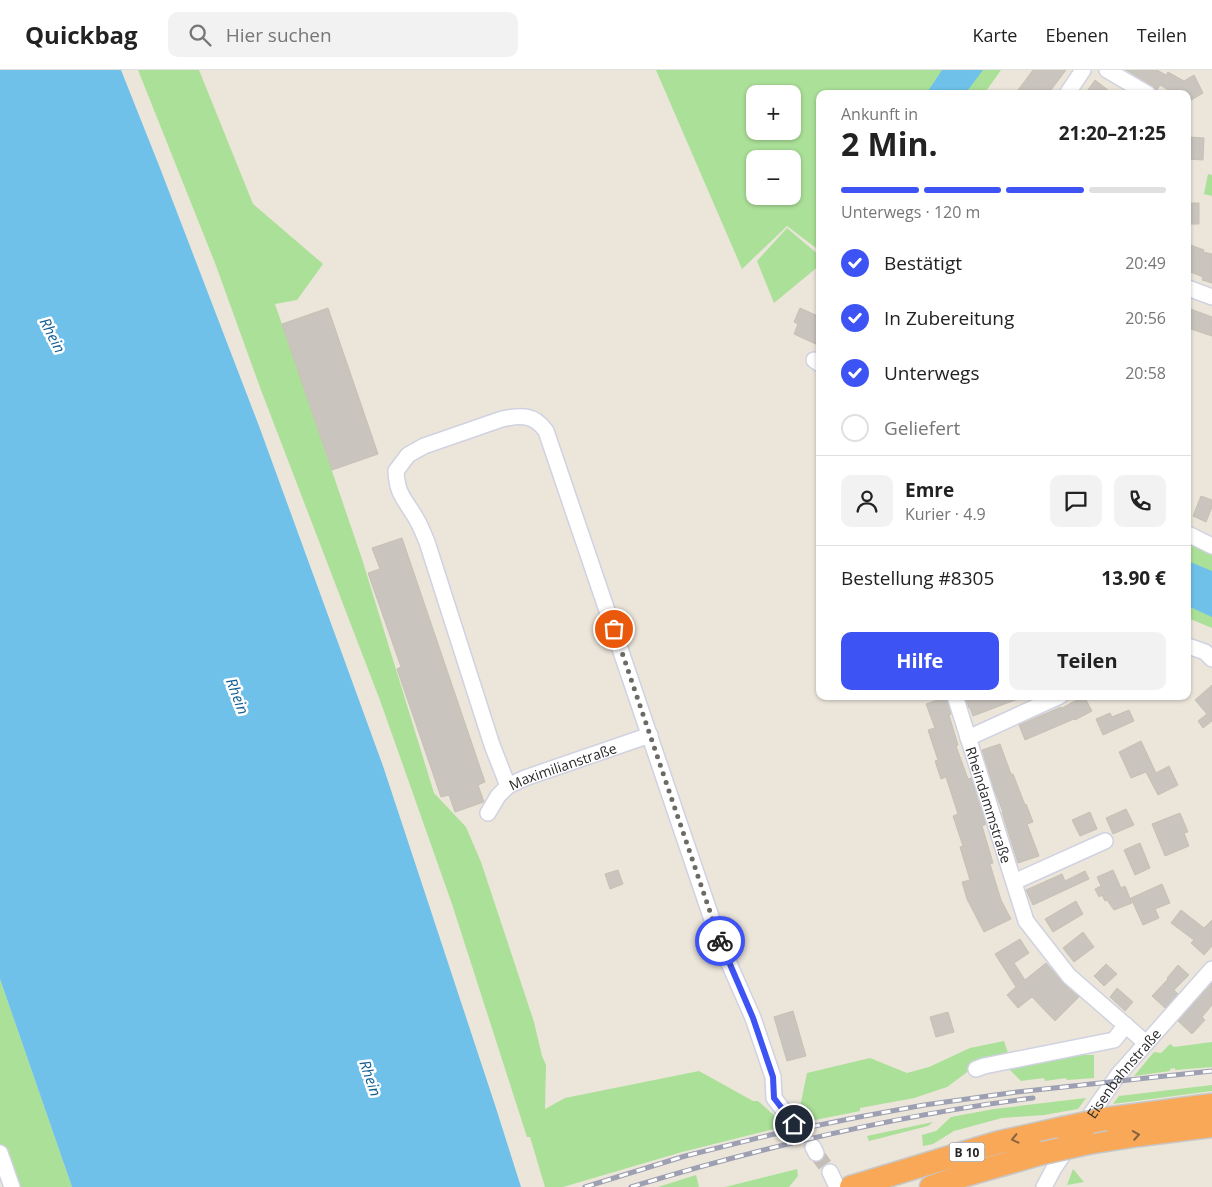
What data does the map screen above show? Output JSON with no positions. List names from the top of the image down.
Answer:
{
  "streets": {
    "highway": ["B 10"],
    "street": ["Maximilianstraße", "Rheindammstraße", "Eisenbahnstraße"]
  },
  "crossings": [
    ["Rheindammstraße", "Eisenbahnstraße"]
  ],
  "water": ["Rhein"],
  "page": {
    "header": "Quickbag",
    "search": "Hier suchen",
    "nav": ["Karte", "Ebenen", "Teilen"],
    "map_buttons": ["+", "−"],
    "heading": ["2 Min.", "Ankunft in", "21:20–21:25"],
    "panel": [
      "Emre",
      "Kurier · 4.9",
      "Bestellung #8305",
      "13.90 €"
    ],
    "bar": "Unterwegs · 120 m",
    "list": [
      ["Bestätigt", "20:49"],
      ["In Zubereitung", "20:56"],
      ["Unterwegs", "20:58"],
      "Geliefert"
    ],
    "buttons": ["Hilfe", "Teilen"]
  }
}
